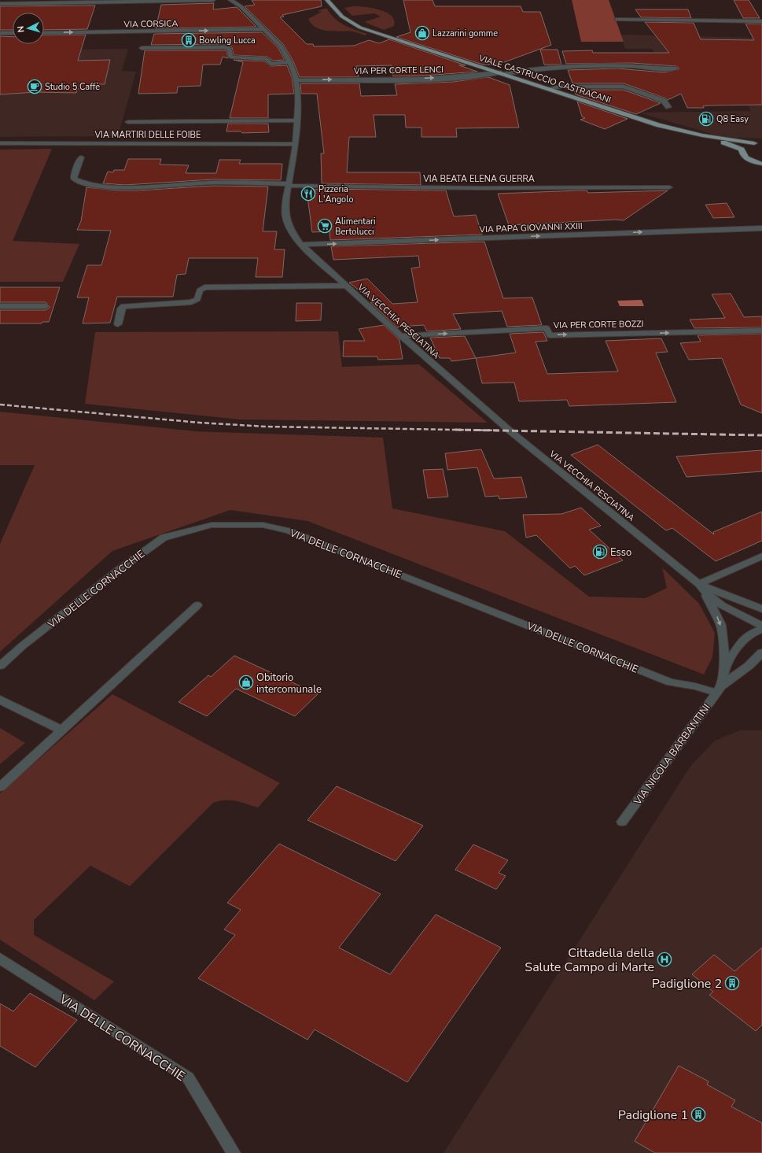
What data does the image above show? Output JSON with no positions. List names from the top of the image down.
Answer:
{
  "streets": {
    "main road": ["VIALE CASTRUCCIO CASTRACANI"],
    "street": [
      "VIA CORSICA",
      "VIA PER CORTE LENCI",
      "VIA MARTIRI DELLE FOIBE",
      "VIA BEATA ELENA GUERRA",
      "VIA PAPA GIOVANNI XXIII",
      "VIA VECCHIA PESCIATINA",
      "VIA PER CORTE BOZZI",
      "VIA DELLE CORNACCHIE",
      "VIA NICOLA BARBANTINI"
    ]
  },
  "crossings": [
    ["VIA CORSICA", "VIA VECCHIA PESCIATINA"],
    ["VIA PER CORTE LENCI", "VIALE CASTRUCCIO CASTRACANI"],
    ["VIA PER CORTE LENCI", "VIA VECCHIA PESCIATINA"],
    ["VIA MARTIRI DELLE FOIBE", "VIA VECCHIA PESCIATINA"],
    ["VIA BEATA ELENA GUERRA", "VIA VECCHIA PESCIATINA"],
    ["VIA PAPA GIOVANNI XXIII", "VIA VECCHIA PESCIATINA"],
    ["VIA VECCHIA PESCIATINA", "VIA PER CORTE BOZZI"],
    ["VIA VECCHIA PESCIATINA", "VIA NICOLA BARBANTINI"],
    ["VIA DELLE CORNACCHIE", "VIA NICOLA BARBANTINI"]
  ],
  "one_way": ["VIA PER CORTE LENCI", "VIA PAPA GIOVANNI XXIII", "VIA PER CORTE BOZZI"],
  "places": {
    "shop": ["Lazzarini gomme", "Obitorio intercomunale"],
    "building": ["Bowling Lucca", "Padiglione 2", "Padiglione 1"],
    "cafe": ["Studio 5 Caffè"],
    "fuel station": ["Q8 Easy", "Esso"],
    "restaurant": ["Pizzeria L'Angolo"],
    "supermarket": ["Alimentari Bertolucci"],
    "hospital": ["Cittadella della Salute Campo di Marte"]
  },
  "north": "left"
}
